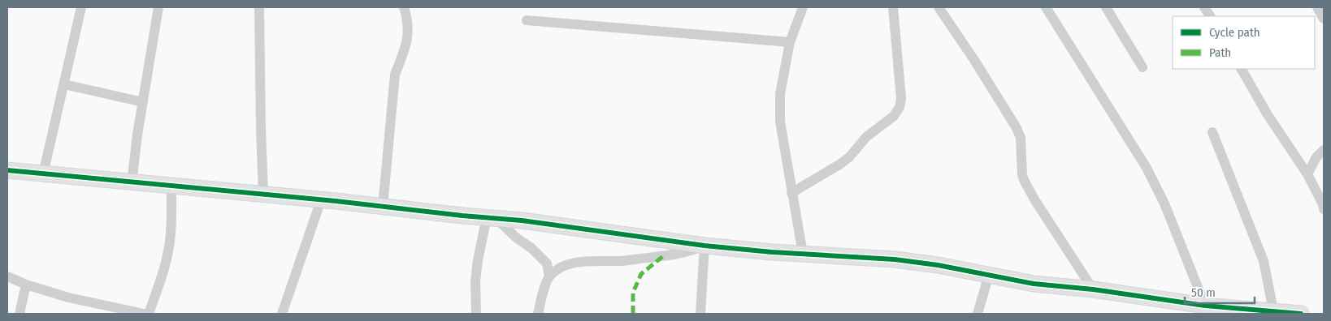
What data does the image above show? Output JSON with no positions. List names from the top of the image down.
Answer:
{
  "legend": ["Cycle path", "Path"],
  "scale_bar": "50 m"
}
